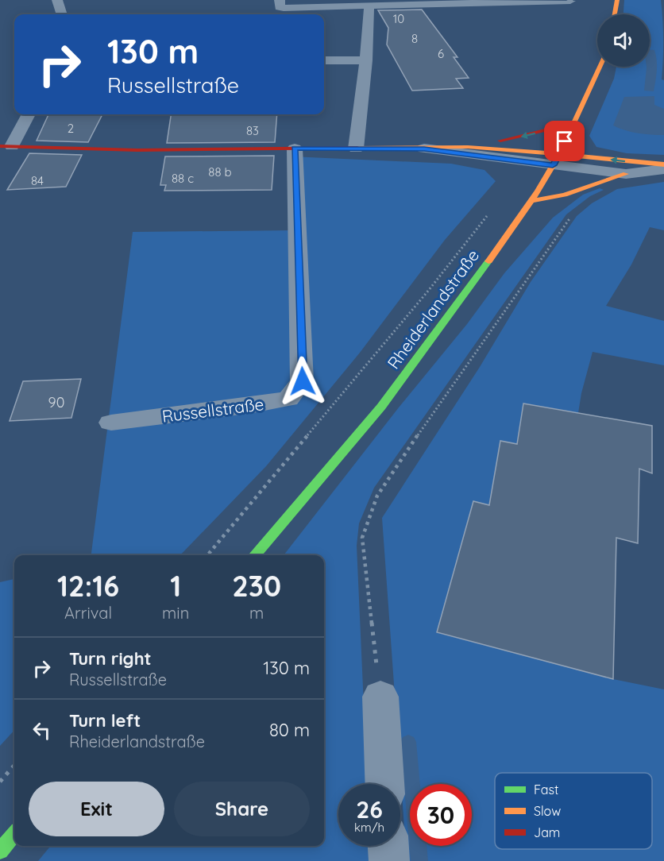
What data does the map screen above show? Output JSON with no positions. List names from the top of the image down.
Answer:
{
  "streets": {
    "main road": ["Rheiderlandstraße"],
    "street": ["Russellstraße"]
  },
  "house_numbers": [
    "10",
    "8",
    "6",
    "2",
    "83",
    "88 b",
    "88 c",
    "84",
    "90"
  ],
  "legend": ["Fast", "Slow", "Jam"],
  "page": {
    "turn": ["130 m", "Russellstraße"],
    "eta": [
      "12:16",
      "Arrival",
      "1",
      "min",
      "230",
      "m"
    ],
    "list": [
      {
        "name": "Turn right",
        "note": "Russellstraße",
        "value": "130 m"
      },
      {
        "name": "Turn left",
        "note": "Rheiderlandstraße",
        "value": "80 m"
      }
    ],
    "buttons": ["Exit", "Share"],
    "speed": "26 km/h",
    "limit": "30"
  }
}
